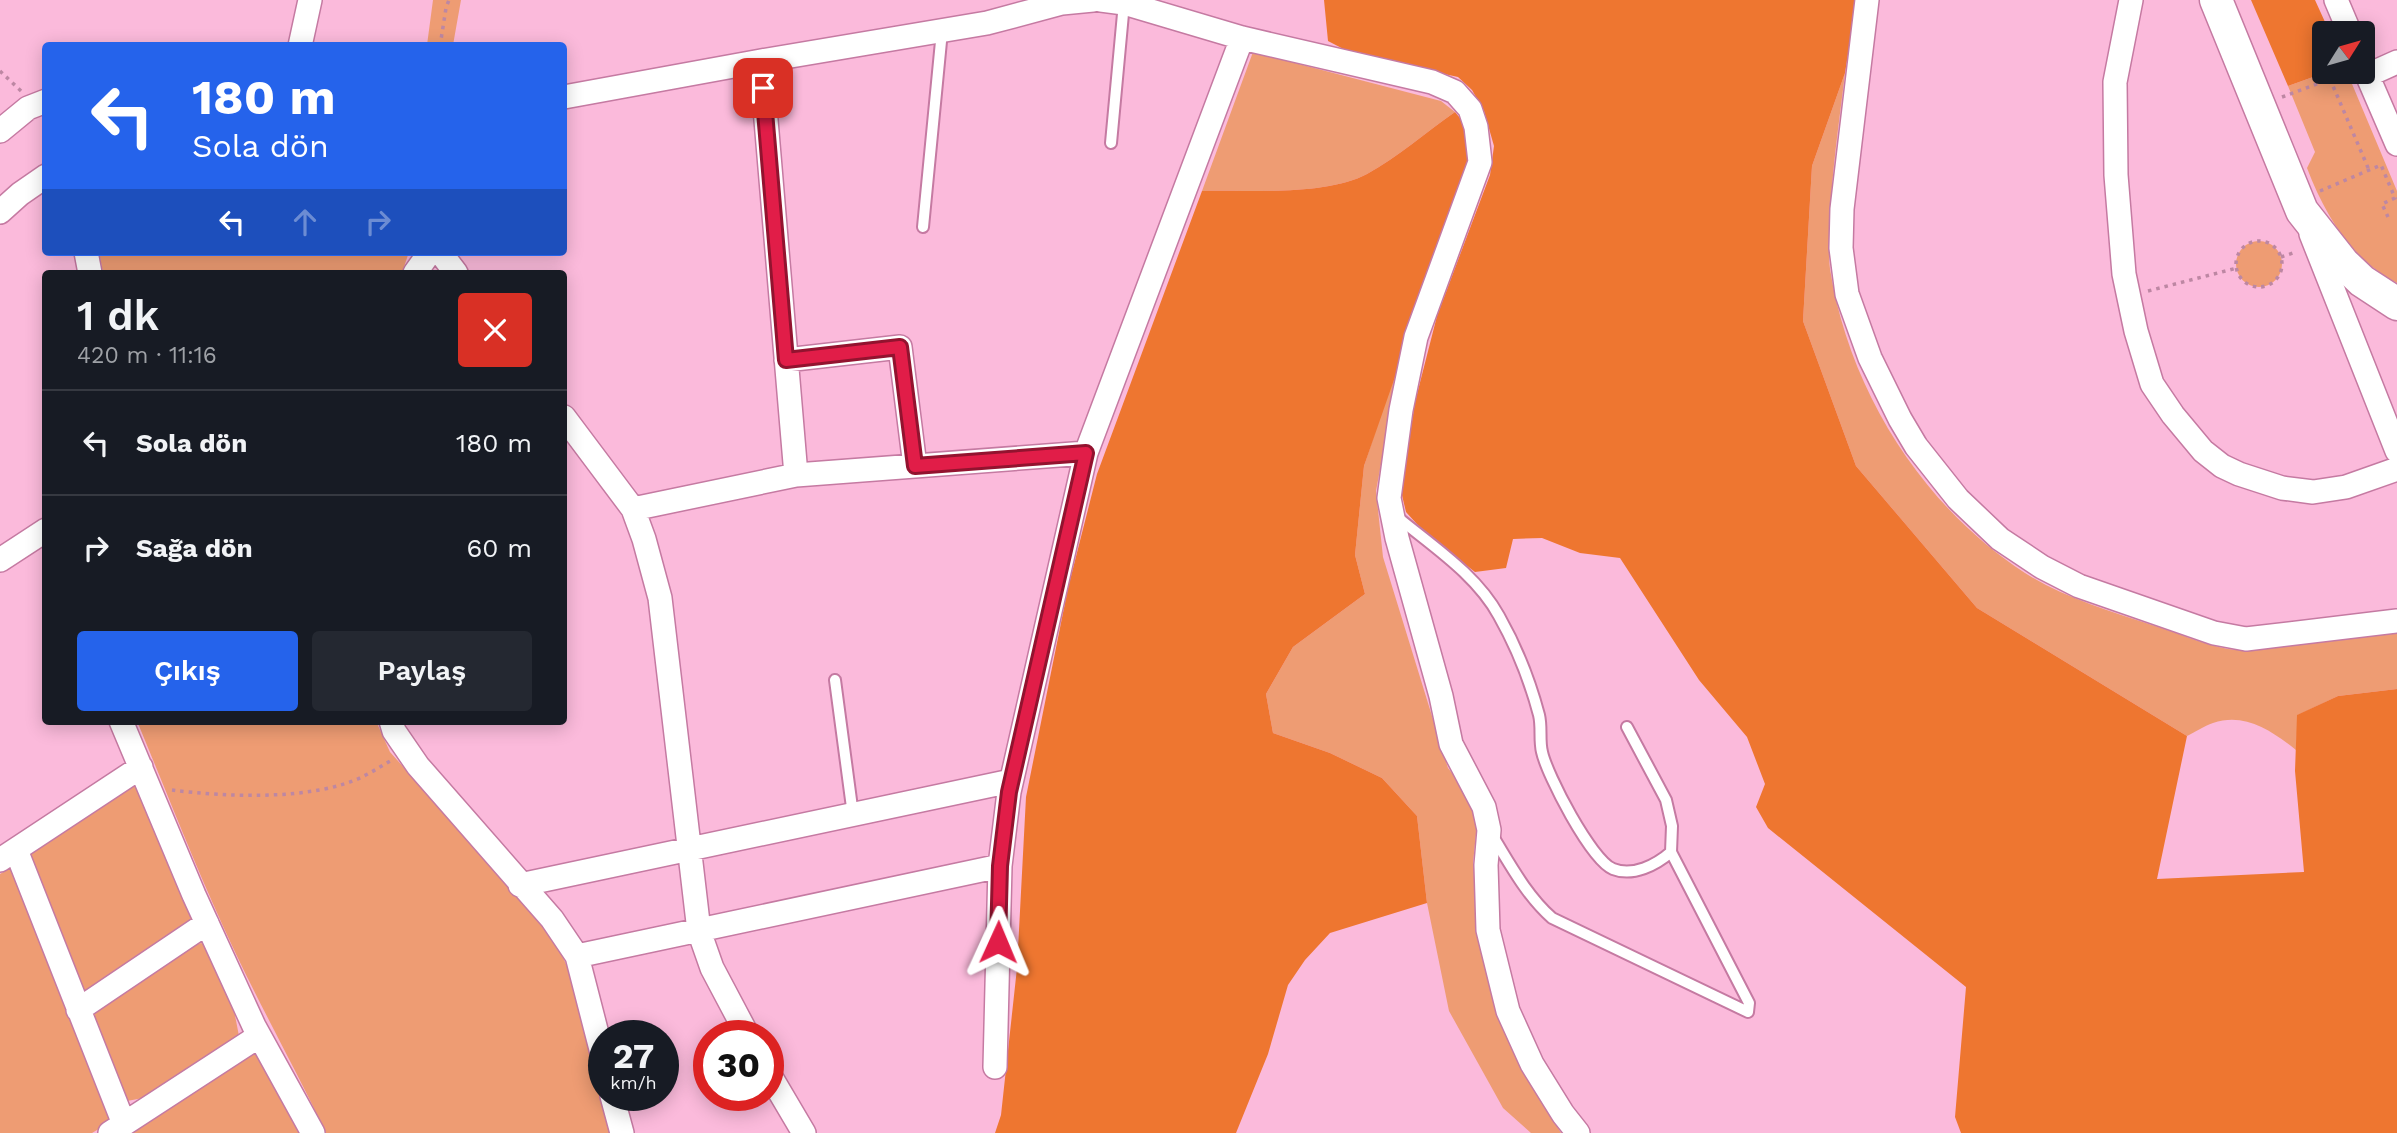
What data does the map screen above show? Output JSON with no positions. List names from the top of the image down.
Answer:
{
  "north": "top right",
  "page": {
    "turn": ["180 m", "Sola dön"],
    "heading": ["1 dk", "420 m · 11:16"],
    "list": [
      {
        "name": "Sola dön",
        "value": "180 m"
      },
      {
        "name": "Sağa dön",
        "value": "60 m"
      }
    ],
    "buttons": ["Çıkış", "Paylaş"],
    "speed": "27 km/h",
    "limit": "30"
  }
}
